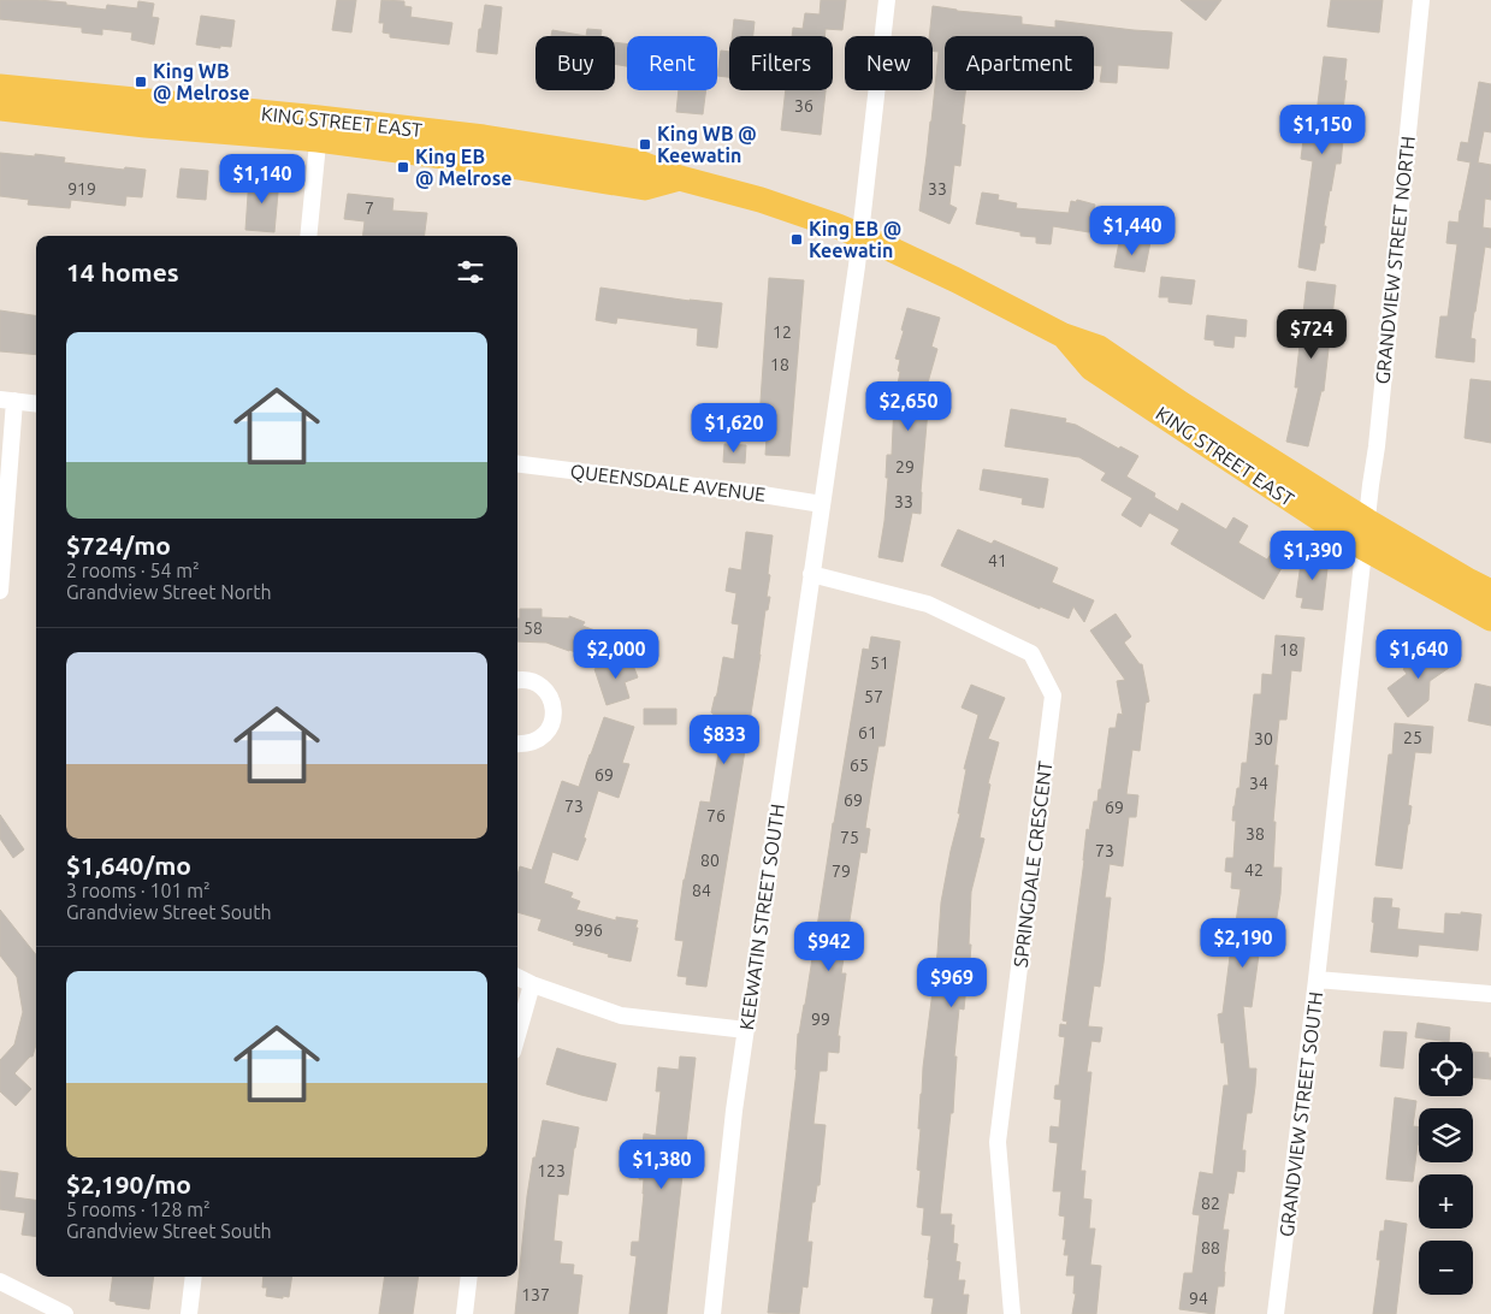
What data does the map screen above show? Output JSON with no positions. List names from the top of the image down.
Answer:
{
  "streets": {
    "main road": ["KING STREET EAST"],
    "street": [
      "GRANDVIEW STREET NORTH",
      "QUEENSDALE AVENUE",
      "SPRINGDALE CRESCENT",
      "KEEWATIN STREET SOUTH",
      "GRANDVIEW STREET SOUTH"
    ]
  },
  "crossings": [
    ["KING STREET EAST", "GRANDVIEW STREET NORTH"],
    ["KING STREET EAST", "KEEWATIN STREET SOUTH"],
    ["KING STREET EAST", "GRANDVIEW STREET SOUTH"],
    ["GRANDVIEW STREET NORTH", "GRANDVIEW STREET SOUTH"],
    ["QUEENSDALE AVENUE", "KEEWATIN STREET SOUTH"],
    ["SPRINGDALE CRESCENT", "KEEWATIN STREET SOUTH"]
  ],
  "places": {
    "transit": [
      "King WB @ Melrose",
      "King WB @ Keewatin",
      "King EB @ Melrose",
      "King EB @ Keewatin"
    ]
  },
  "house_numbers": [
    "36",
    "919",
    "33",
    "7",
    "12",
    "18",
    "29",
    "33",
    "41",
    "58",
    "18",
    "51",
    "57",
    "61",
    "25",
    "30",
    "65",
    "69",
    "34",
    "69",
    "73",
    "69",
    "76",
    "38",
    "75",
    "73",
    "80",
    "42",
    "79",
    "84",
    "996",
    "99",
    "123",
    "82",
    "88",
    "137",
    "94"
  ],
  "page": {
    "chip": [
      "Buy",
      "Rent",
      "Filters",
      "New",
      "Apartment"
    ],
    "price": [
      "$1,150",
      "$1,140",
      "$1,440",
      "$724",
      "$2,650",
      "$1,620",
      "$1,390",
      "$2,000",
      "$1,640",
      "$833",
      "$2,190",
      "$942",
      "$969",
      "$1,380"
    ],
    "heading": "14 homes",
    "list": [
      {
        "name": "$724/mo",
        "note": "2 rooms · 54 m² · Grandview Street North"
      },
      {
        "name": "$1,640/mo",
        "note": "3 rooms · 101 m² · Grandview Street South"
      },
      {
        "name": "$2,190/mo",
        "note": "5 rooms · 128 m² · Grandview Street South"
      }
    ],
    "map_buttons": ["+", "−"]
  }
}
